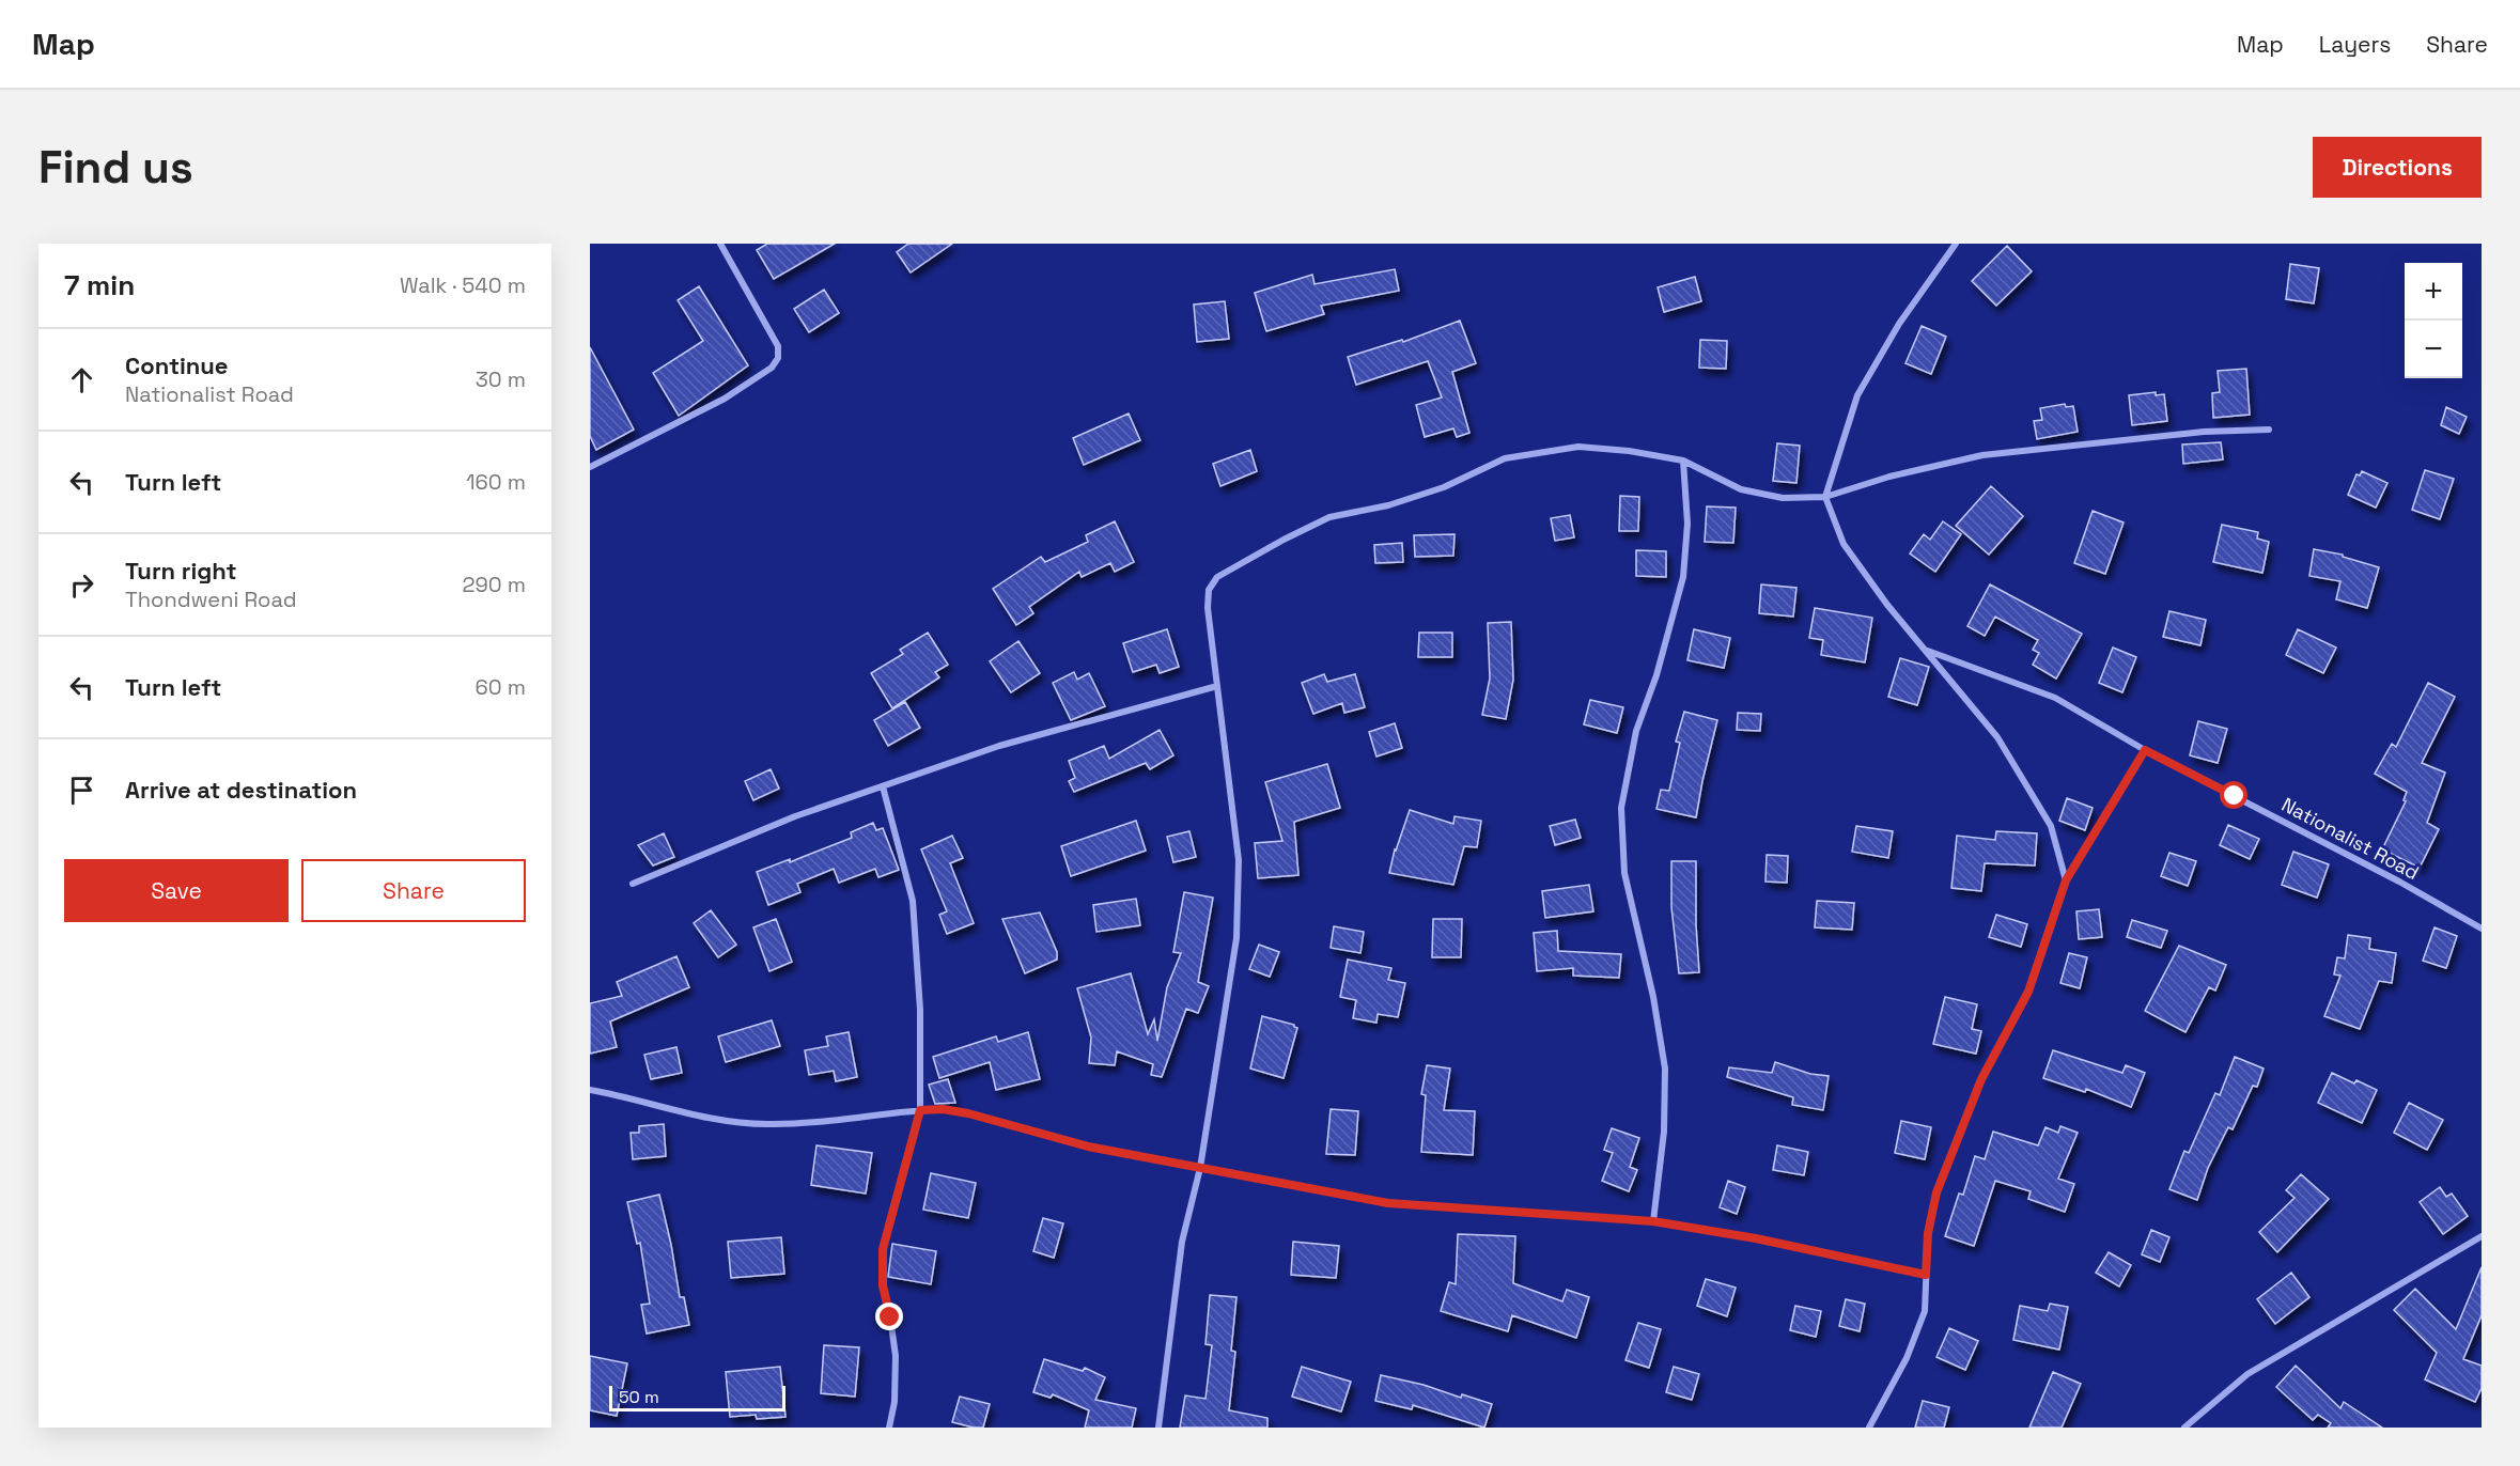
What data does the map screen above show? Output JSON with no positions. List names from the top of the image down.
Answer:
{
  "streets": {
    "street": ["Nationalist Road"]
  },
  "scale_bar": "50 m",
  "page": {
    "header": "Map",
    "nav": ["Map", "Layers", "Share"],
    "buttons": [
      "Directions",
      ["Save", "Share"]
    ],
    "title": "Find us",
    "heading": ["7 min", "Walk · 540 m"],
    "map_buttons": ["+", "−"],
    "list": [
      ["Continue", "Nationalist Road", "30 m"],
      ["Turn left", "160 m"],
      ["Turn right", "Thondweni Road", "290 m"],
      ["Turn left", "60 m"],
      "Arrive at destination"
    ],
    "scale": "50 m"
  }
}
